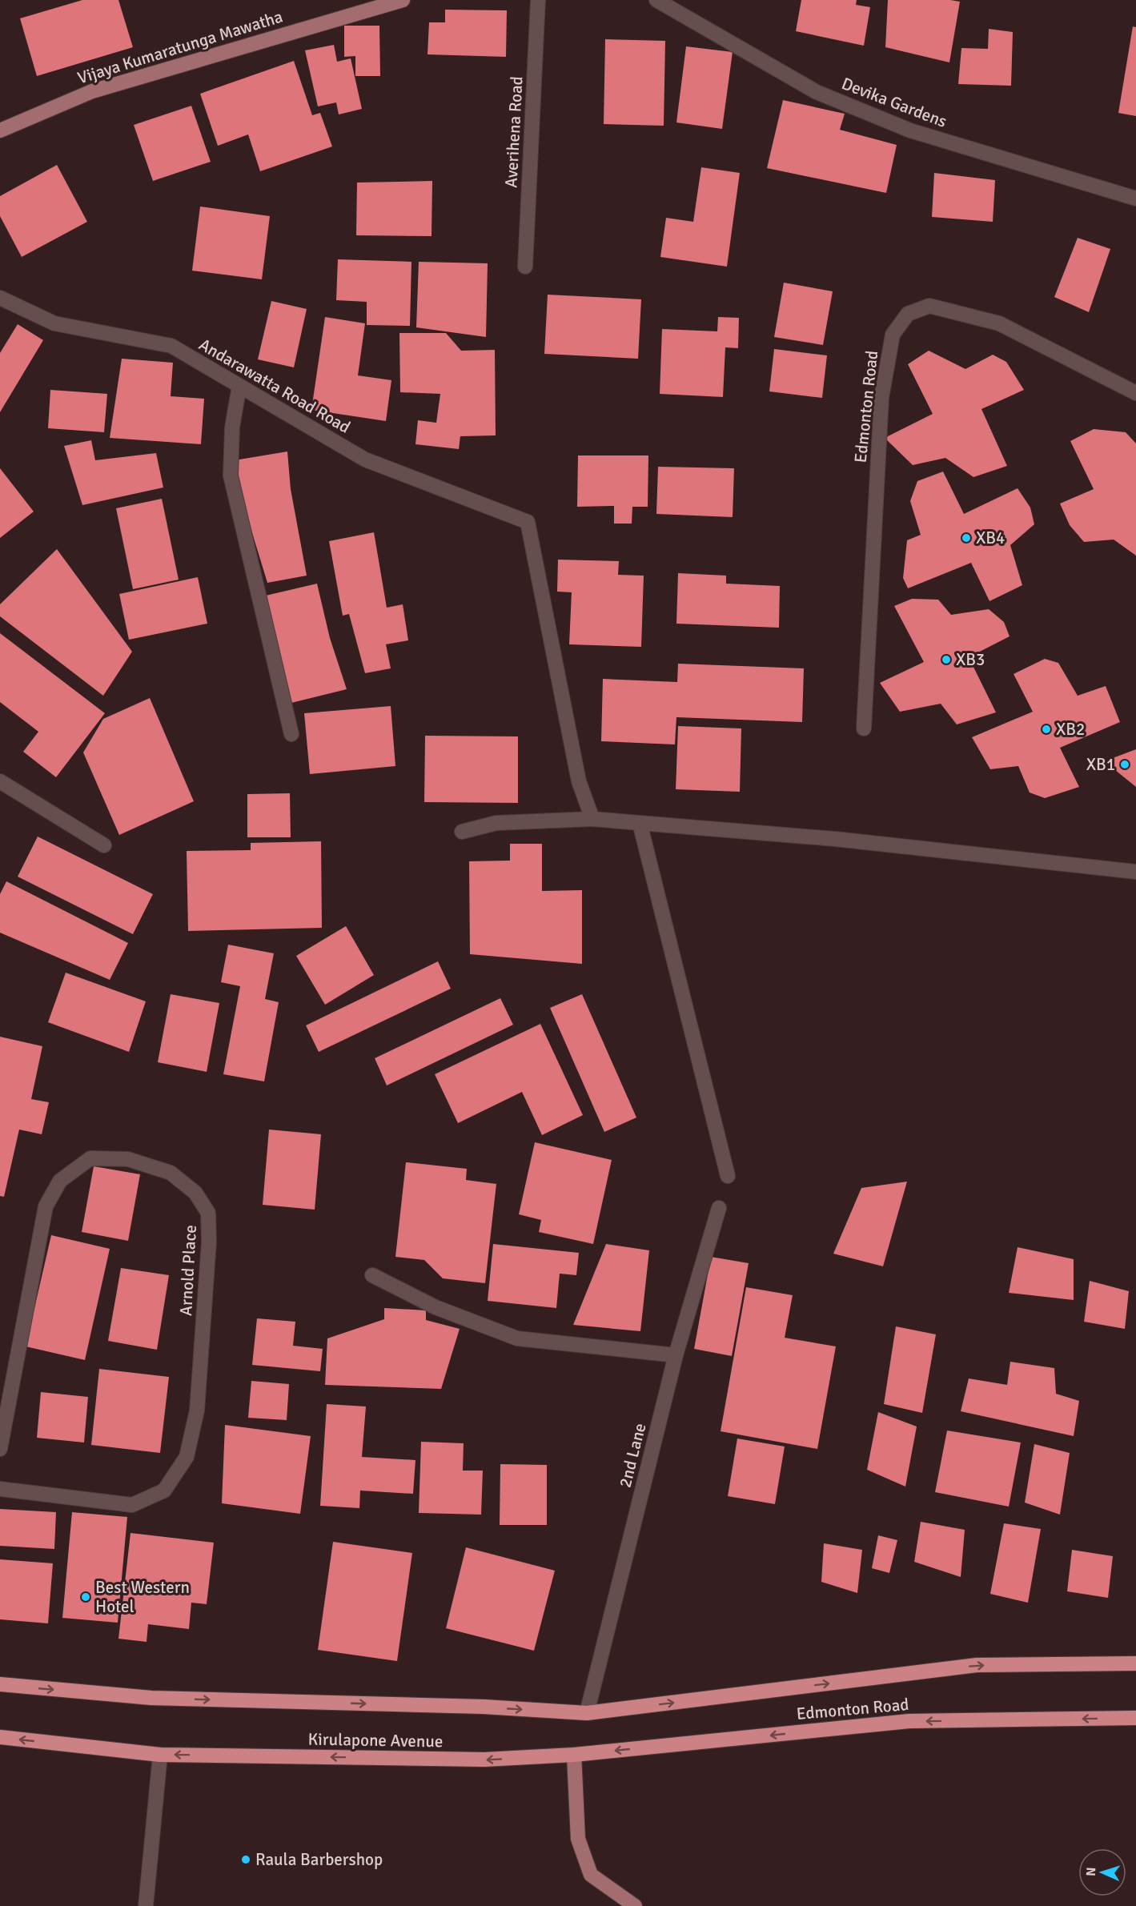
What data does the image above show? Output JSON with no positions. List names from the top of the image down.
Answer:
{
  "streets": {
    "highway": ["Edmonton Road", "Kirulapone Avenue"],
    "main road": ["Vijaya Kumaratunga Mawatha"],
    "street": [
      "Devika Gardens",
      "Averihena Road",
      "Andarawatta Road Road",
      "Arnold Place",
      "2nd Lane"
    ]
  },
  "crossings": [
    ["Edmonton Road", "2nd Lane"],
    ["Edmonton Road", "Kirulapone Avenue"]
  ],
  "places": [
    "XB4",
    "XB3",
    "XB2",
    "XB1",
    "Best Western Hotel",
    "Raula Barbershop"
  ],
  "north": "left"
}
